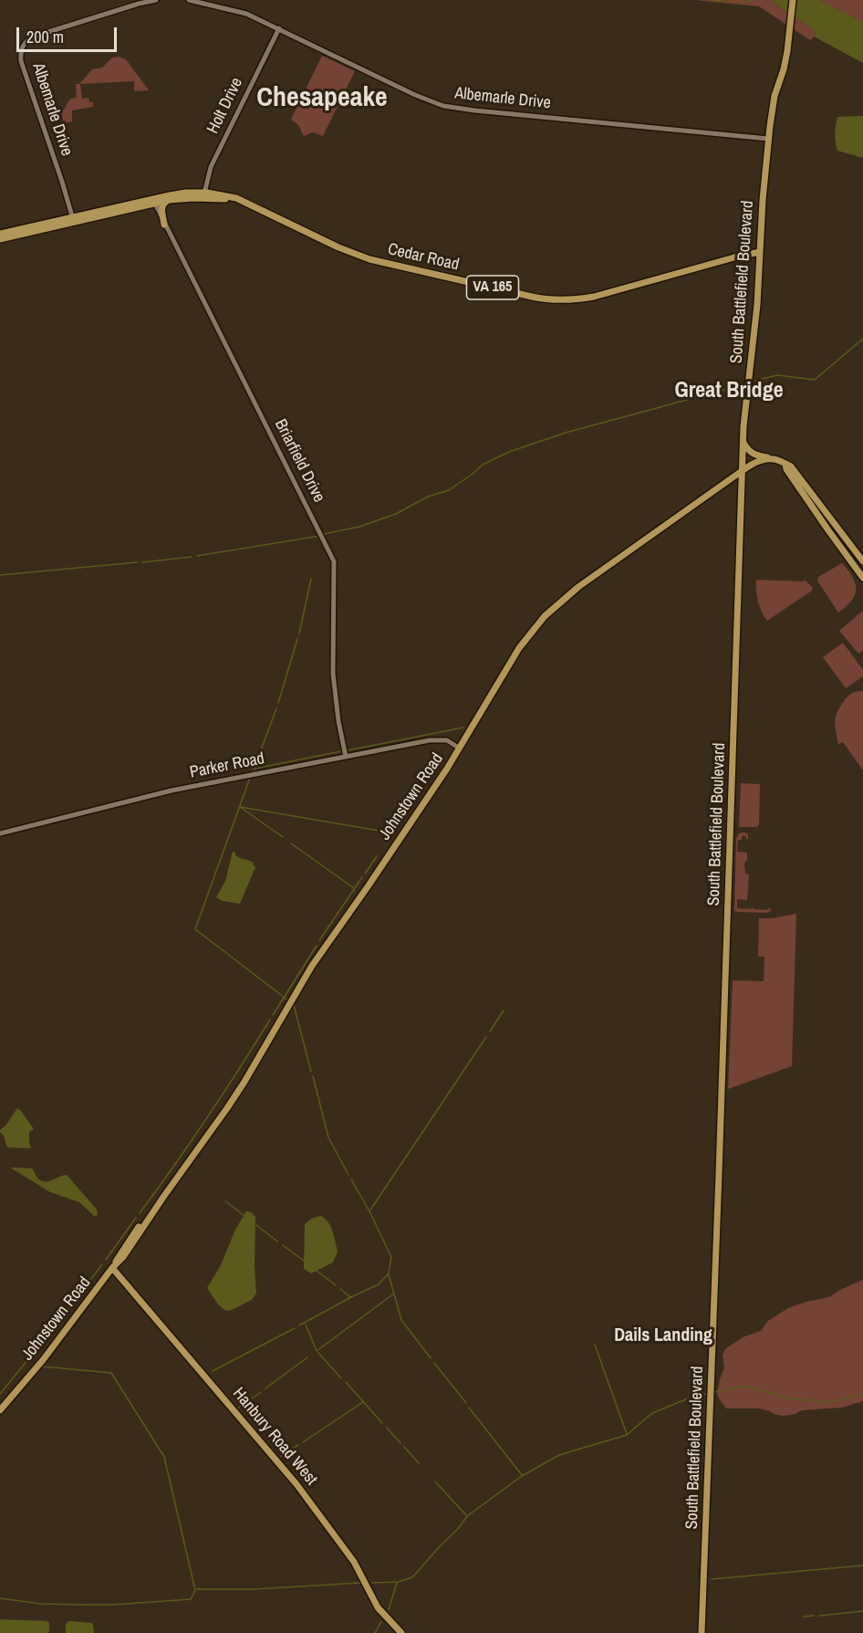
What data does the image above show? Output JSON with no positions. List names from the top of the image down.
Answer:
{
  "streets": {
    "main road": [
      "Cedar Road",
      "South Battlefield Boulevard",
      "VA 165",
      "Johnstown Road",
      "Hanbury Road West"
    ],
    "street": [
      "Albemarle Drive",
      "Holt Drive",
      "Briarfield Drive",
      "Parker Road"
    ]
  },
  "crossings": [
    ["Albemarle Drive", "Holt Drive"],
    ["Albemarle Drive", "Cedar Road"],
    ["Albemarle Drive", "South Battlefield Boulevard"],
    ["Holt Drive", "Cedar Road"],
    ["Cedar Road", "South Battlefield Boulevard"],
    ["Cedar Road", "Briarfield Drive"],
    ["South Battlefield Boulevard", "Johnstown Road"],
    ["Briarfield Drive", "Parker Road"],
    ["Parker Road", "Johnstown Road"],
    ["Johnstown Road", "Hanbury Road West"]
  ],
  "districts": ["Chesapeake", "Great Bridge", "Dails Landing"],
  "scale_bar": "200 m"
}
